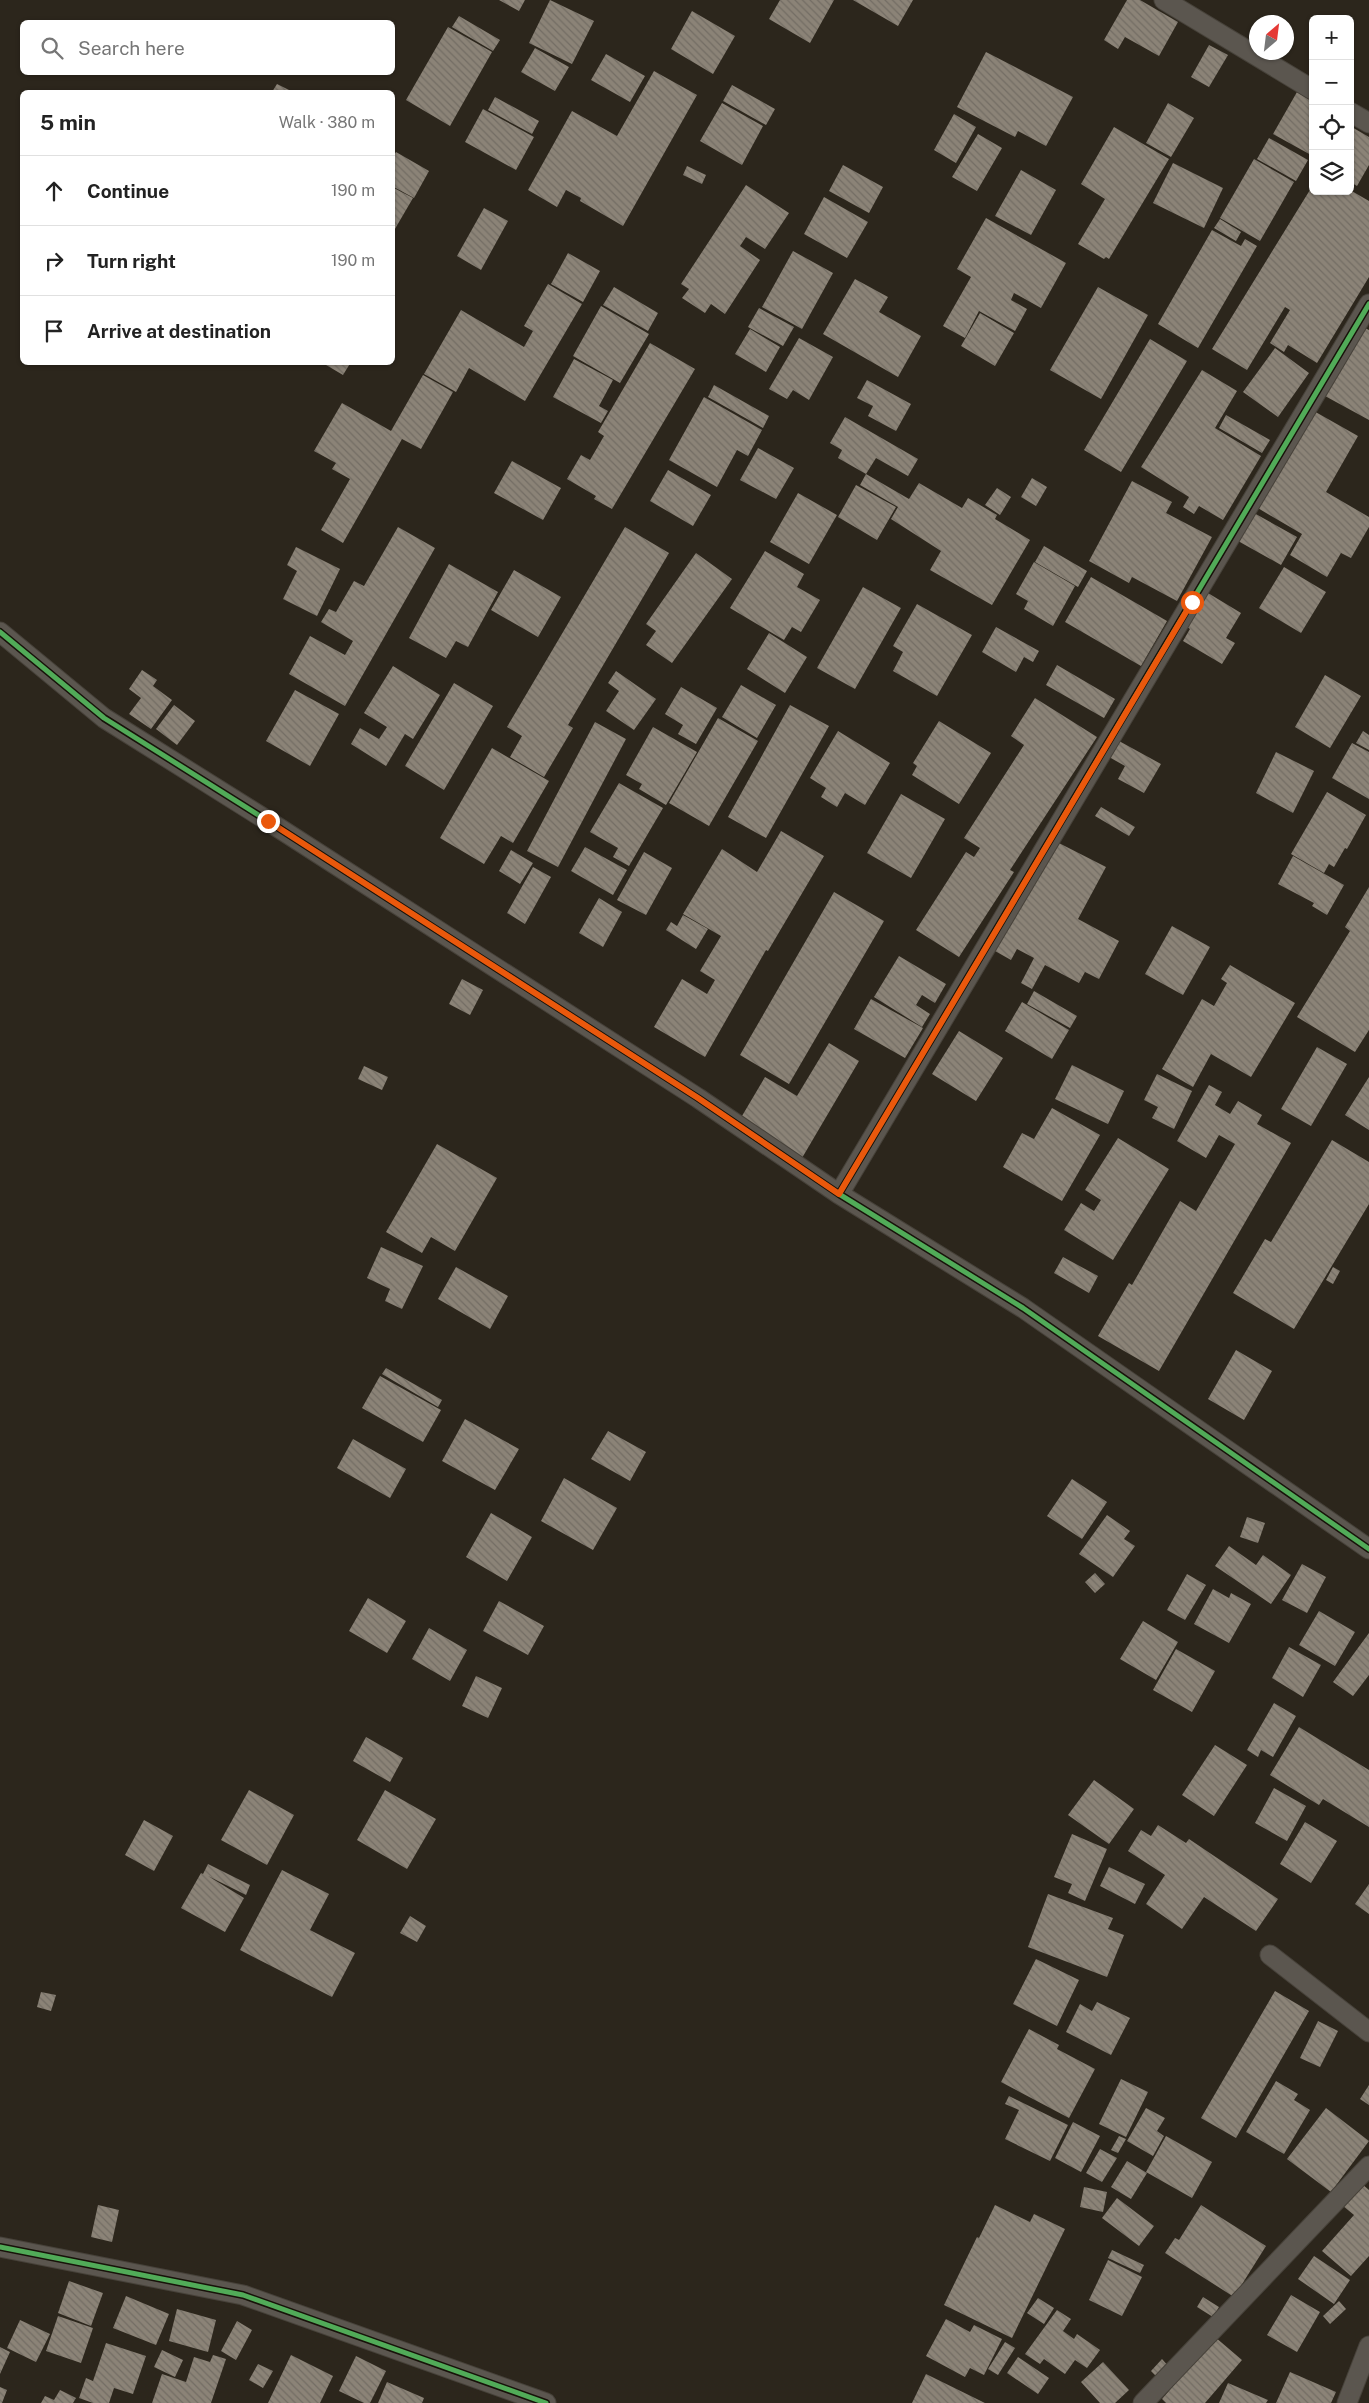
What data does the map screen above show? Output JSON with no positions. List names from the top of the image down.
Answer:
{
  "north": "top right",
  "page": {
    "map_buttons": ["+", "−"],
    "search": "Search here",
    "heading": ["5 min", "Walk · 380 m"],
    "list": [
      ["Continue", "190 m"],
      ["Turn right", "190 m"],
      "Arrive at destination"
    ]
  }
}
